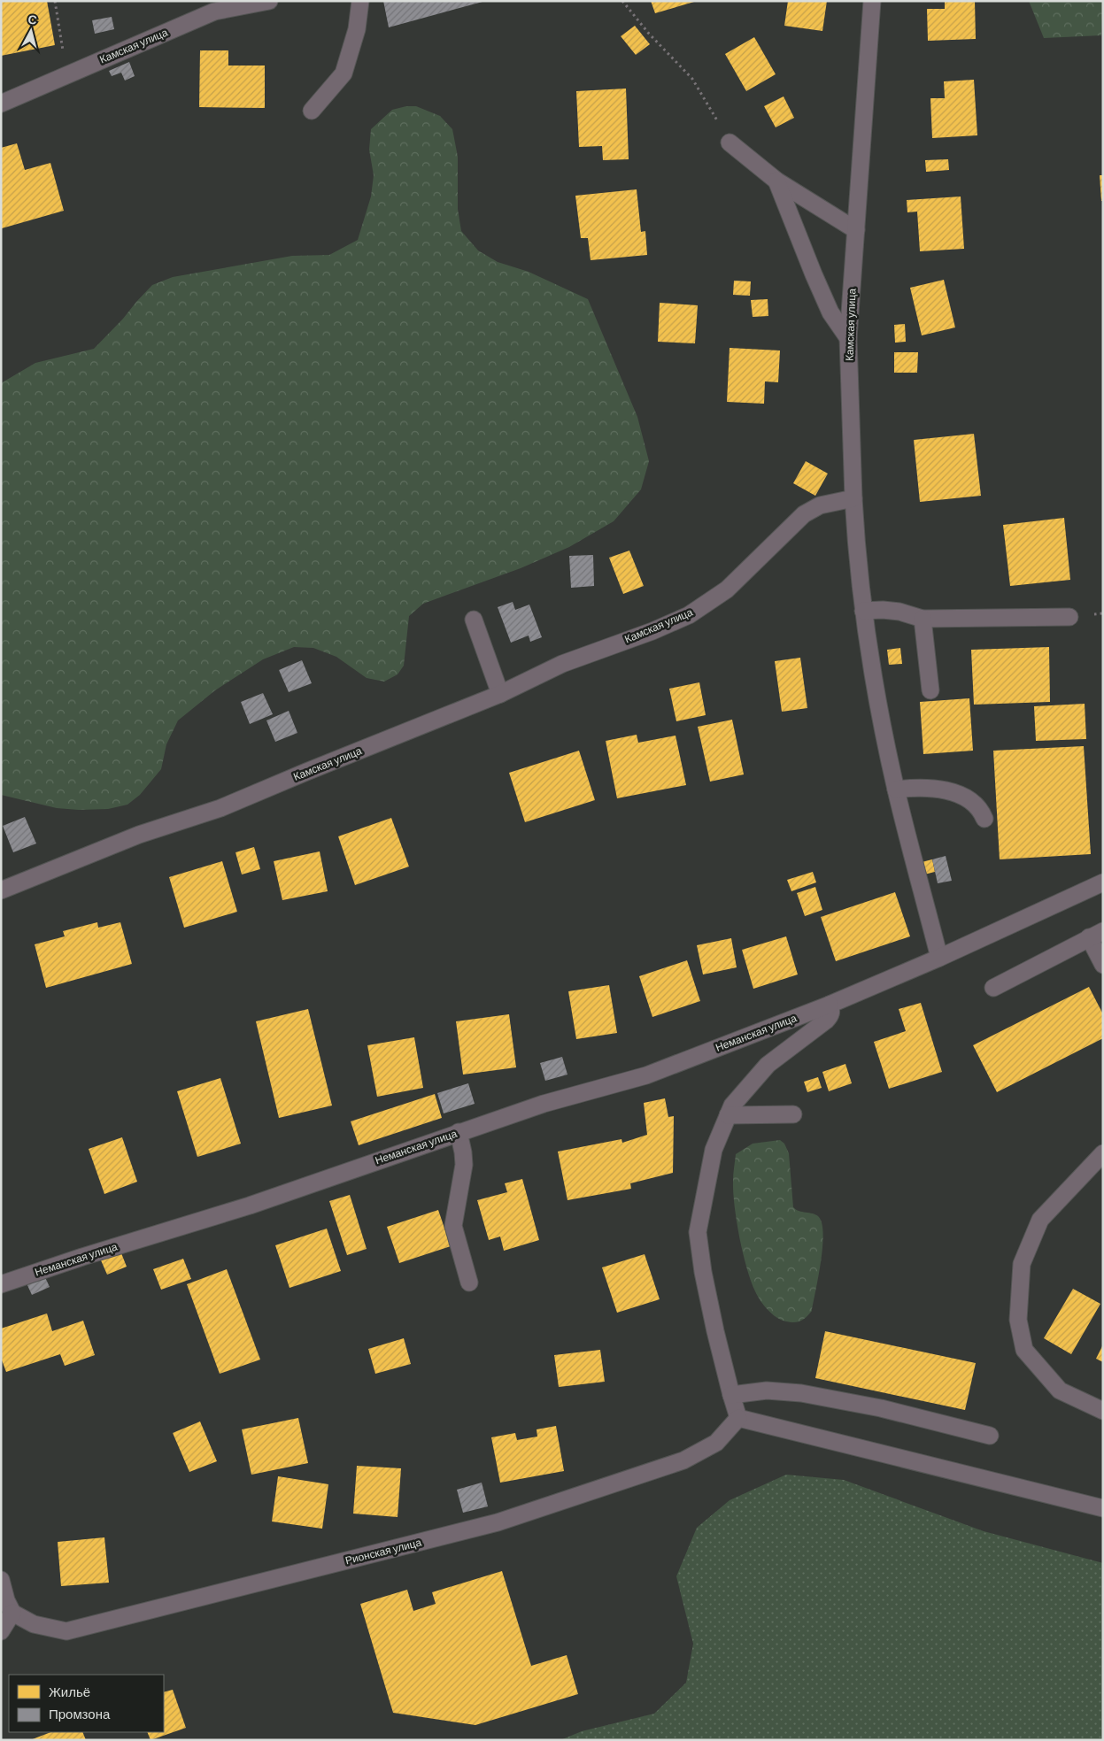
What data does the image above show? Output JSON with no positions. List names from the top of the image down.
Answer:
{
  "streets": {
    "lane": ["Камская улица", "Неманская улица", "Рионская улица"]
  },
  "legend": ["Жильё", "Промзона"],
  "north": "top"
}
